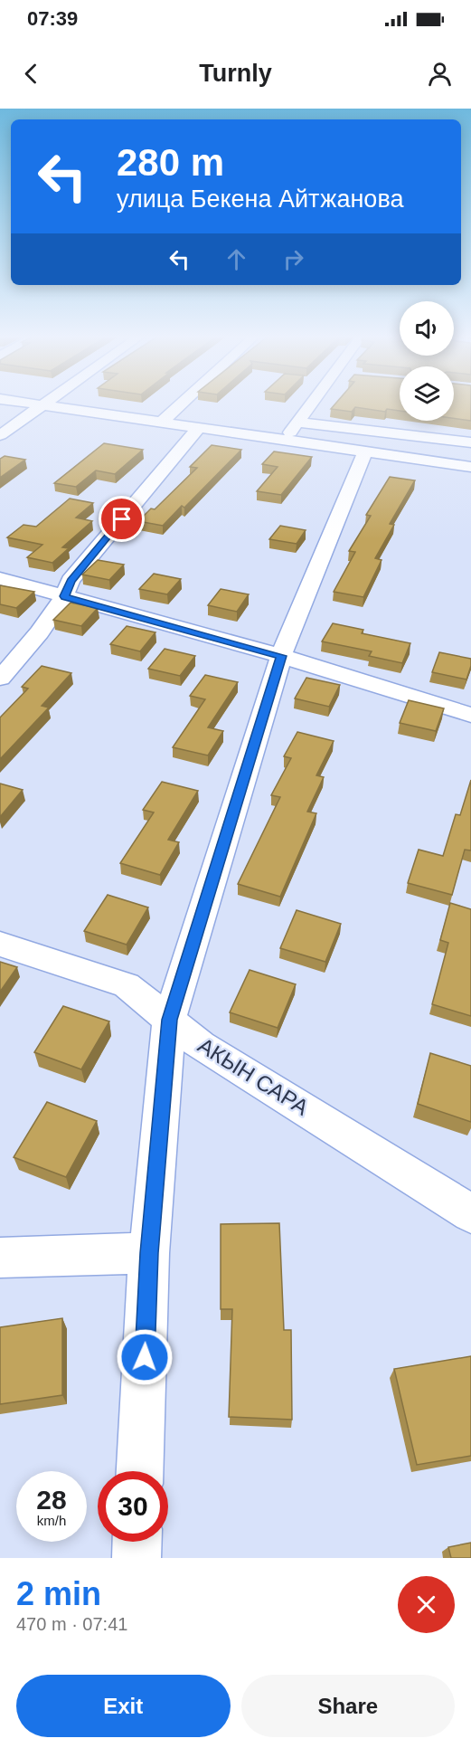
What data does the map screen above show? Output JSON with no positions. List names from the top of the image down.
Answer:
{
  "streets": {
    "street": ["АКЫН САРА"]
  },
  "page": {
    "status": "07:39",
    "header": "Turnly",
    "turn": ["280 m", "улица Бекена Айтжанова"],
    "speed": "28 km/h",
    "limit": "30",
    "heading": ["2 min", "470 m · 07:41"],
    "buttons": ["Exit", "Share"]
  }
}
